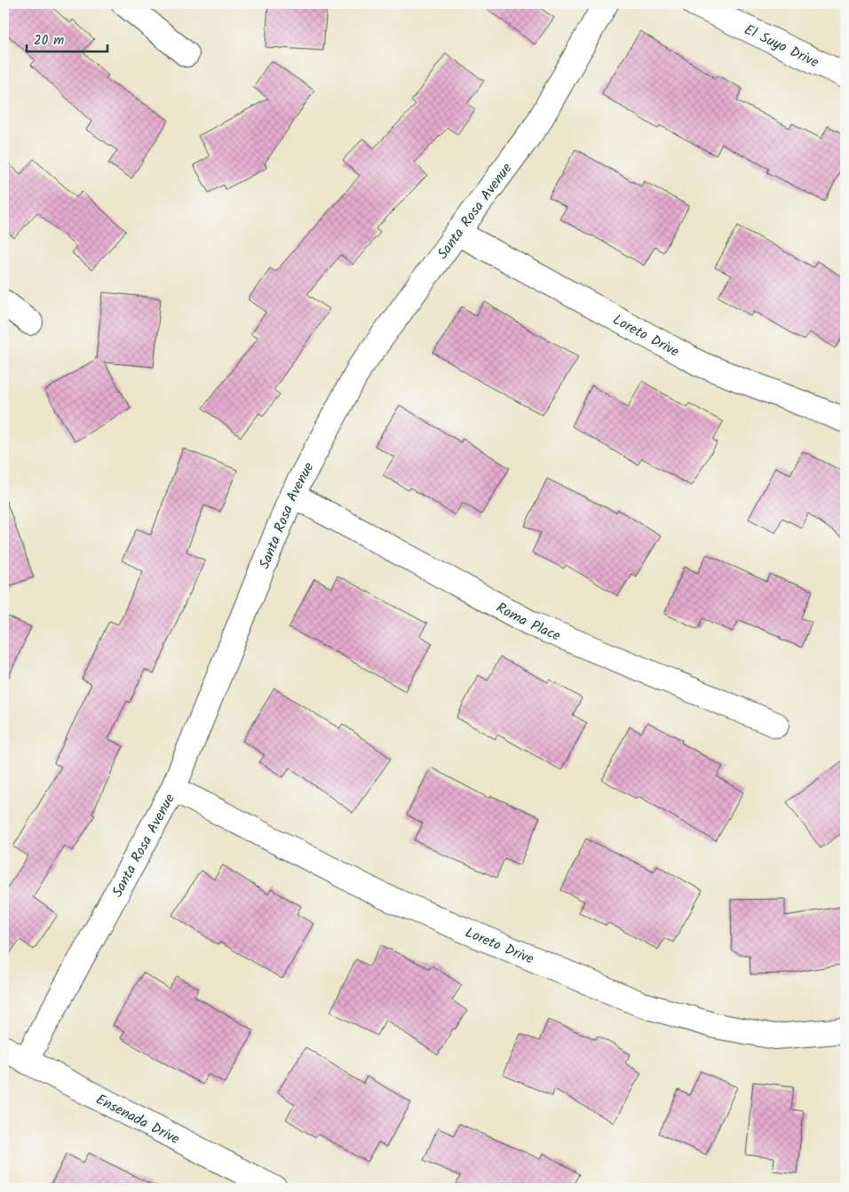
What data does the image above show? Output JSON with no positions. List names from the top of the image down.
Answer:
{
  "streets": {
    "street": [
      "El Suyo Drive",
      "Santa Rosa Avenue",
      "Loreto Drive",
      "Roma Place",
      "Ensenada Drive"
    ]
  },
  "crossings": [
    ["Santa Rosa Avenue", "Loreto Drive"],
    ["Santa Rosa Avenue", "Roma Place"],
    ["Santa Rosa Avenue", "Ensenada Drive"]
  ],
  "scale_bar": "20 m"
}
